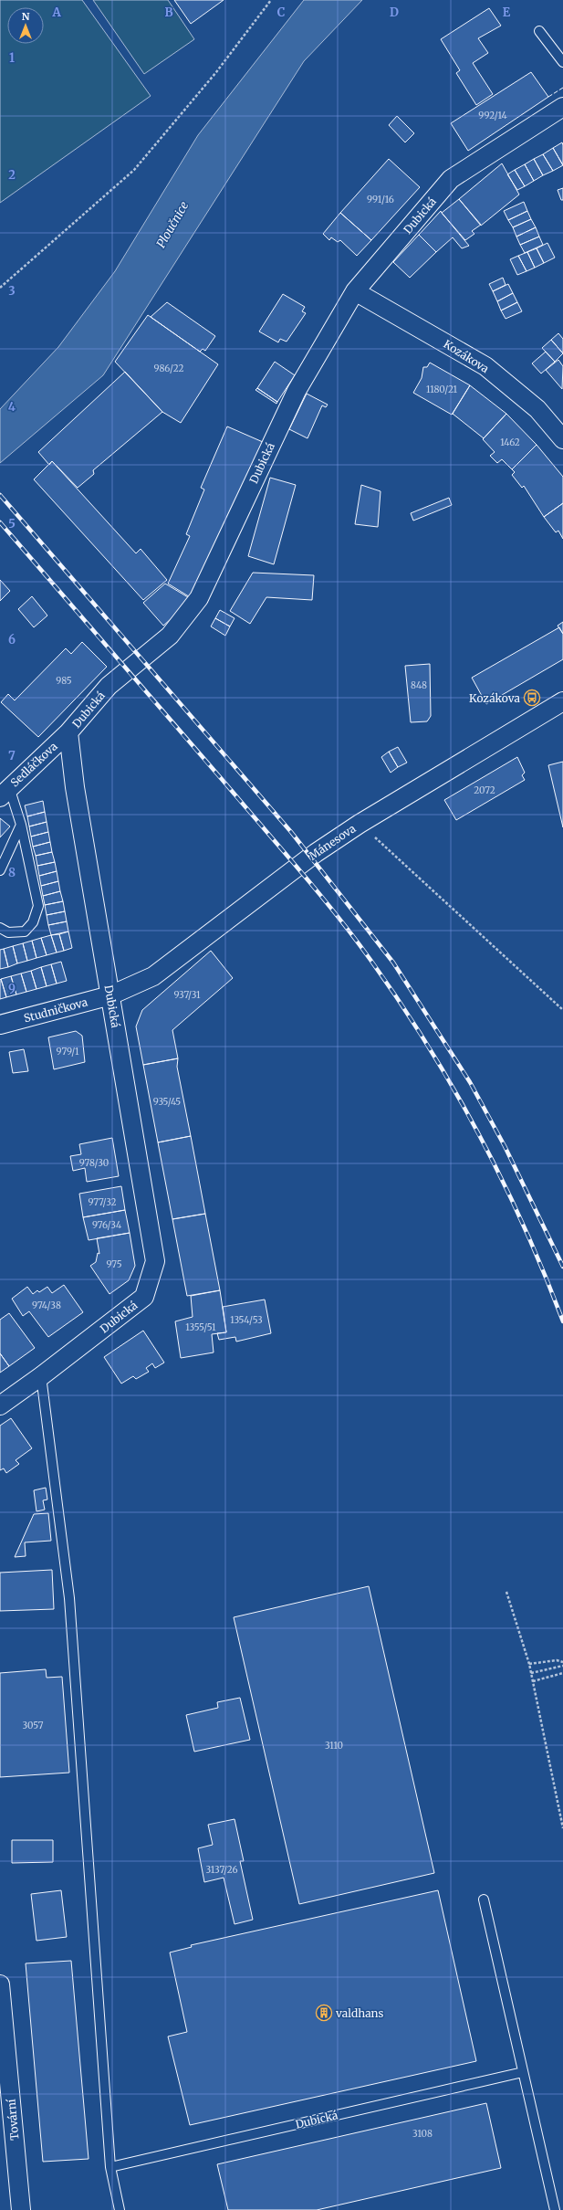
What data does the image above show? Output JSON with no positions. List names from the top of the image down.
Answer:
{
  "streets": {
    "street": [
      "Dubická",
      "Kozákova",
      "Sedláčkova",
      "Mánesova",
      "Studničkova",
      "Tovární"
    ]
  },
  "crossings": [
    ["Dubická", "Kozákova"],
    ["Dubická", "Sedláčkova"],
    ["Dubická", "Mánesova"],
    ["Dubická", "Studničkova"],
    ["Mánesova", "Studničkova"]
  ],
  "water": ["Ploučnice"],
  "places": {
    "bus stop": ["Kozákova"],
    "building": ["valdhans"]
  },
  "house_numbers": [
    "992/14",
    "991/16",
    "986/22",
    "1180/21",
    "1462",
    "985",
    "848",
    "2072",
    "937/31",
    "979/1",
    "935/45",
    "978/30",
    "977/32",
    "976/34",
    "975",
    "974/38",
    "1354/53",
    "1355/51",
    "3057",
    "3110",
    "3137/26",
    "3108"
  ],
  "north": "top",
  "grid": {
    "columns": [
      "A",
      "B",
      "C",
      "D",
      "E"
    ],
    "rows": [
      "1",
      "2",
      "3",
      "4",
      "5",
      "6",
      "7",
      "8",
      "9"
    ]
  }
}
